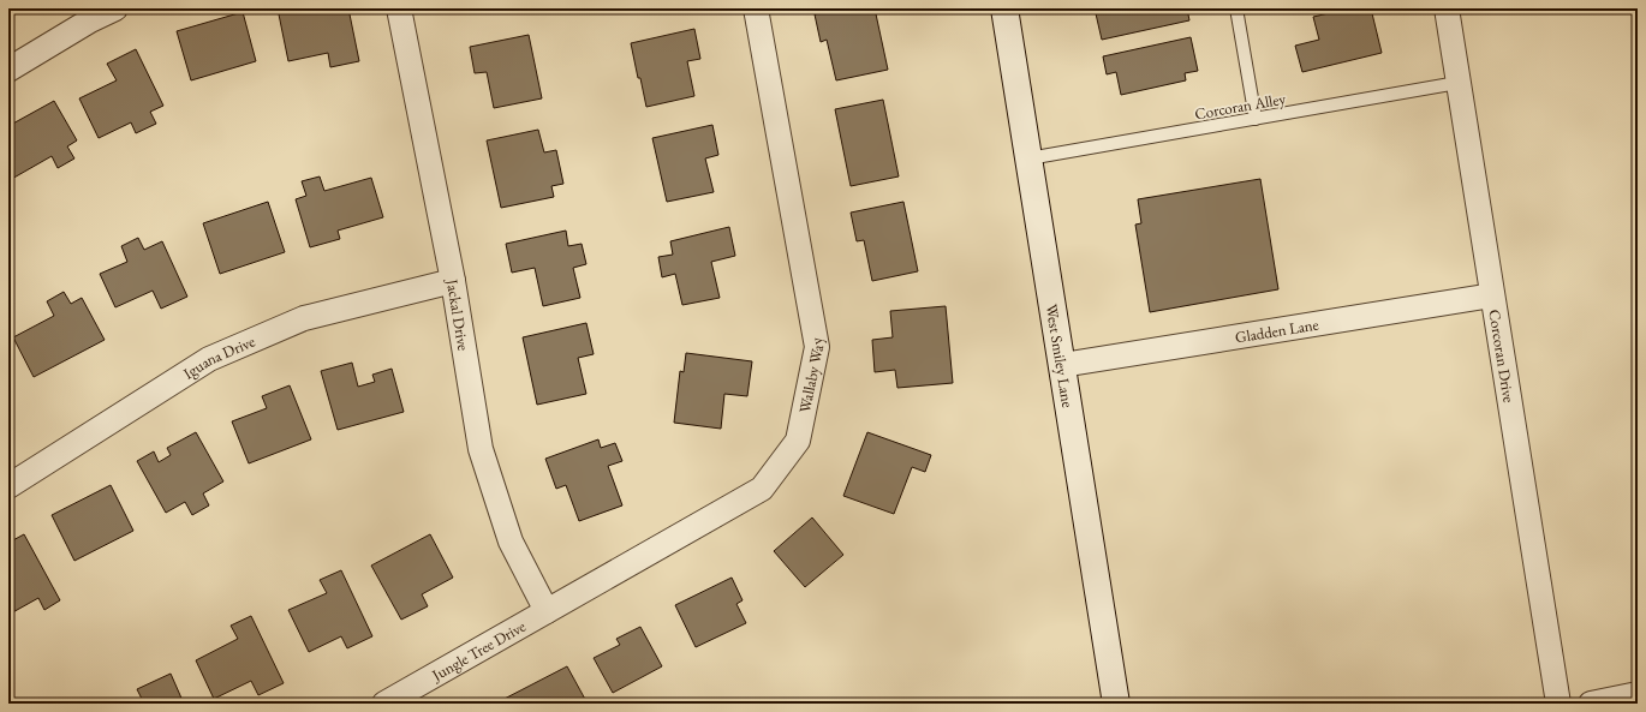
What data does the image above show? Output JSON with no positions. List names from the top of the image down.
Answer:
{
  "streets": {
    "street": [
      "Jackal Drive",
      "Gladden Lane",
      "West Smiley Lane",
      "Corcoran Drive",
      "Iguana Drive",
      "Wallaby Way",
      "Jungle Tree Drive"
    ],
    "lane": ["Corcoran Alley"]
  },
  "crossings": [
    ["Corcoran Alley", "West Smiley Lane"],
    ["Corcoran Alley", "Corcoran Drive"],
    ["Jackal Drive", "Iguana Drive"],
    ["Jackal Drive", "Wallaby Way"],
    ["Jackal Drive", "Jungle Tree Drive"],
    ["Gladden Lane", "West Smiley Lane"],
    ["Gladden Lane", "Corcoran Drive"],
    ["Wallaby Way", "Jungle Tree Drive"]
  ]
}
